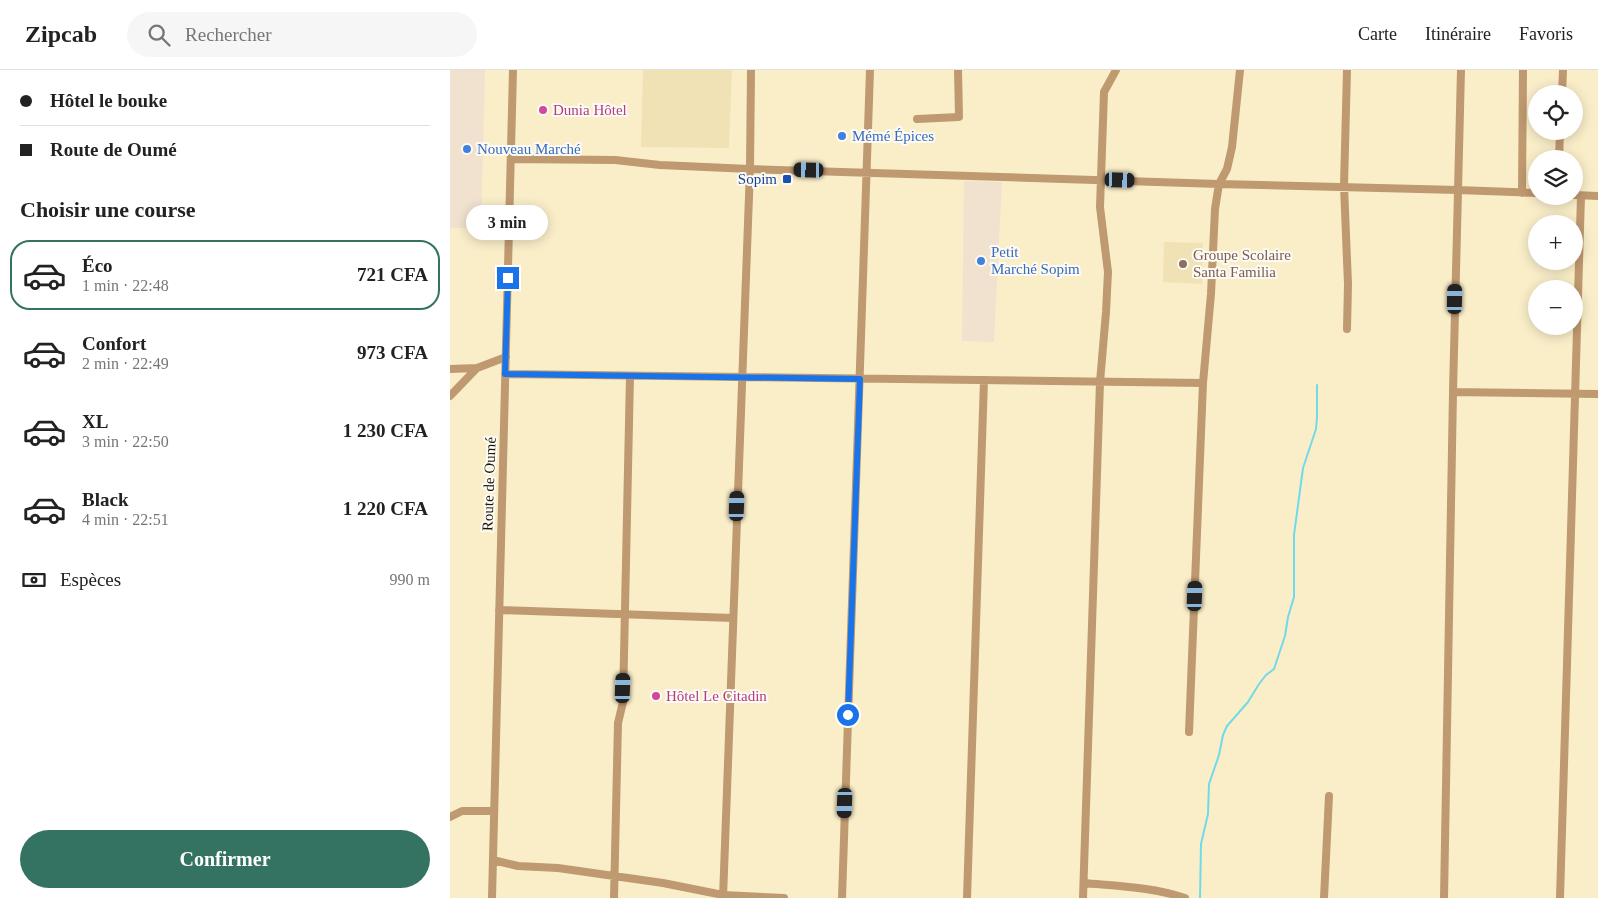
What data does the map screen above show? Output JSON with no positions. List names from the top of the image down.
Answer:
{
  "streets": {
    "street": ["Route de Oumé"]
  },
  "places": {
    "other": [
      "Dunia Hôtel",
      "Mémé Épices",
      "Nouveau Marché",
      "Petit Marché Sopim",
      "Groupe Scolaire Santa Familia",
      "Hôtel Le Citadin"
    ],
    "transit": ["Sopim"]
  },
  "page": {
    "header": "Zipcab",
    "search": "Rechercher",
    "nav": ["Carte", "Itinéraire", "Favoris"],
    "banner": ["Hôtel le bouke", "Route de Oumé"],
    "map_buttons": ["+", "−"],
    "heading": "Choisir une course",
    "bubble": "3 min",
    "list": [
      {
        "name": "Éco",
        "note": "1 min · 22:48",
        "value": "721 CFA"
      },
      {
        "name": "Confort",
        "note": "2 min · 22:49",
        "value": "973 CFA"
      },
      {
        "name": "XL",
        "note": "3 min · 22:50",
        "value": "1 230 CFA"
      },
      {
        "name": "Black",
        "note": "4 min · 22:51",
        "value": "1 220 CFA"
      }
    ],
    "pay": ["Espèces", "990 m"],
    "buttons": "Confirmer"
  }
}
